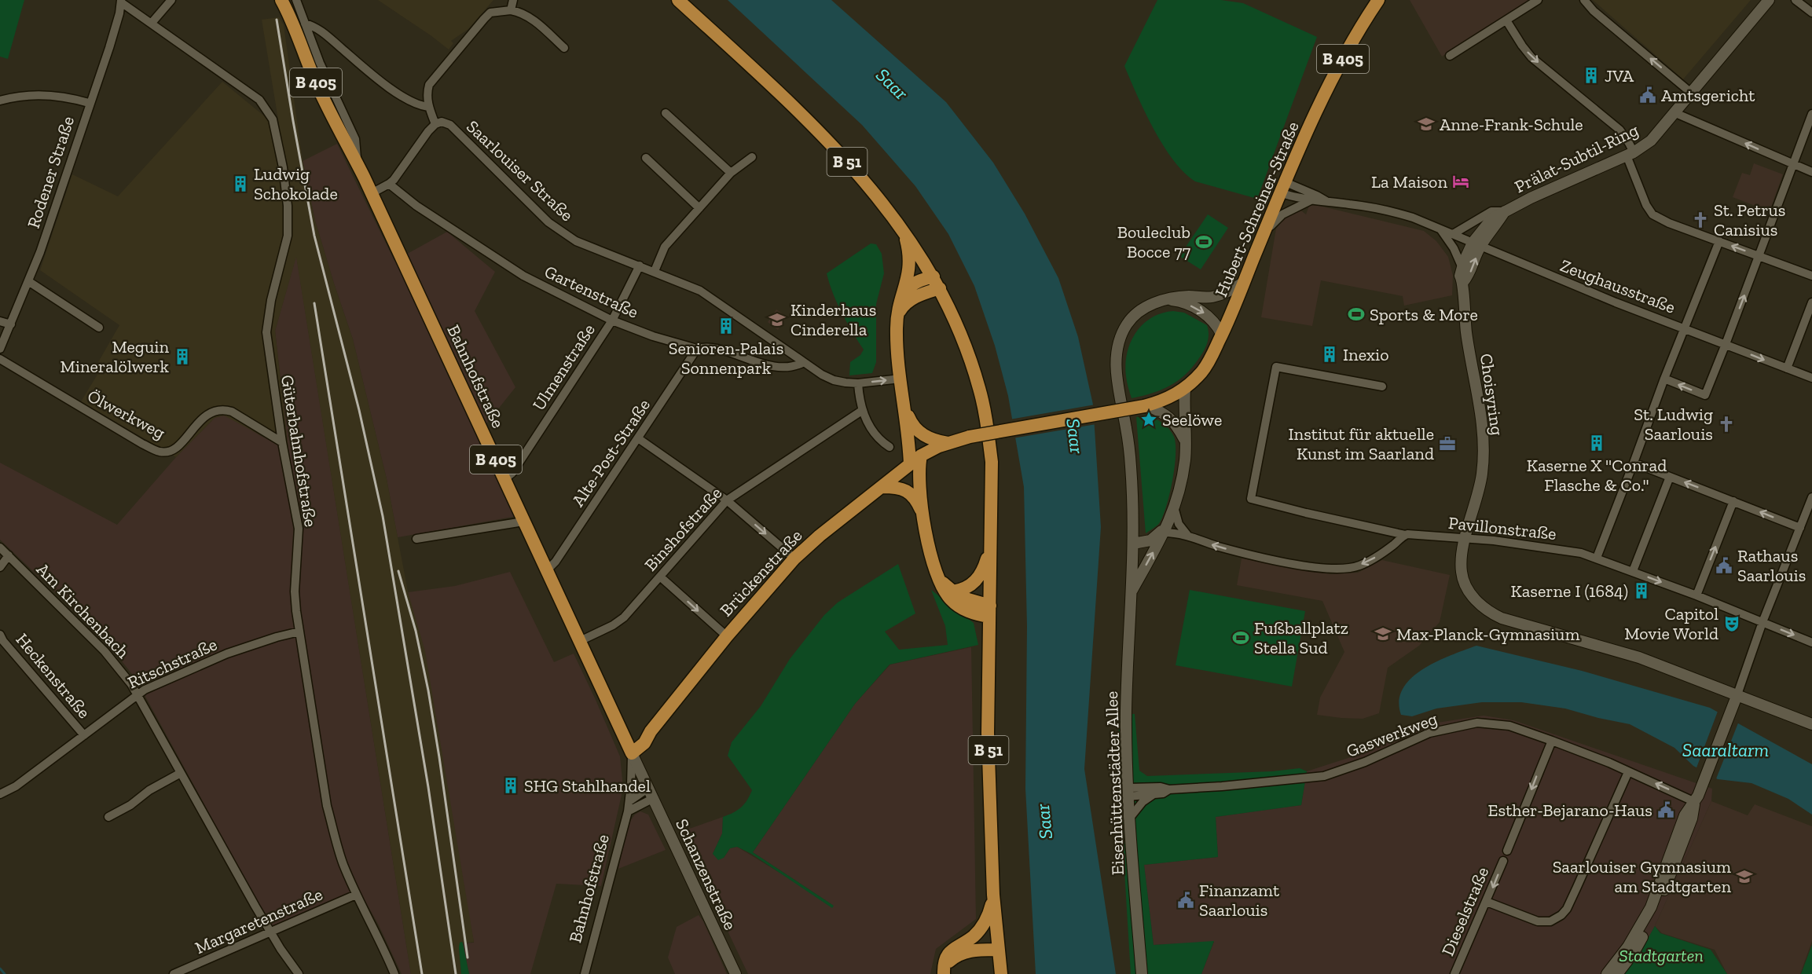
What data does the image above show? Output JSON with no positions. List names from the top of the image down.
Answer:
{
  "streets": {
    "main road": [
      "B 405",
      "B 51",
      "Hubert-Schreiner-Straße",
      "Bahnhofstraße",
      "Brückenstraße"
    ],
    "street": [
      "Prälat-Subtil-Ring",
      "Saarlouiser Straße",
      "Rodener Straße",
      "Zeughausstraße",
      "Gartenstraße",
      "Ulmenstraße",
      "Choisyring",
      "Ölwerkweg",
      "Güterbahnhofstraße",
      "Alte-Post-Straße",
      "Pavillonstraße",
      "Binshofstraße",
      "Am Kirchenbach",
      "Ritschstraße",
      "Heckenstraße",
      "Gaswerkweg",
      "Eisenhüttenstädter Allee",
      "Schanzenstraße",
      "Dieselstraße",
      "Margaretenstraße"
    ]
  },
  "crossings": [
    ["Prälat-Subtil-Ring", "Zeughausstraße"],
    ["Prälat-Subtil-Ring", "Choisyring"],
    ["B 51", "Saarlouiser Straße"],
    ["B 51", "Brückenstraße"],
    ["Saarlouiser Straße", "Gartenstraße"],
    ["Saarlouiser Straße", "Ulmenstraße"],
    ["Hubert-Schreiner-Straße", "Zeughausstraße"],
    ["Hubert-Schreiner-Straße", "Brückenstraße"],
    ["Hubert-Schreiner-Straße", "Eisenhüttenstädter Allee"],
    ["Zeughausstraße", "Choisyring"],
    ["Gartenstraße", "Ulmenstraße"],
    ["Gartenstraße", "Alte-Post-Straße"],
    ["Ulmenstraße", "Bahnhofstraße"],
    ["Bahnhofstraße", "Alte-Post-Straße"],
    ["Bahnhofstraße", "Binshofstraße"],
    ["Bahnhofstraße", "Brückenstraße"],
    ["Bahnhofstraße", "Schanzenstraße"],
    ["Choisyring", "Pavillonstraße"],
    ["Ölwerkweg", "Güterbahnhofstraße"],
    ["Güterbahnhofstraße", "Ritschstraße"],
    ["Güterbahnhofstraße", "Margaretenstraße"],
    ["Am Kirchenbach", "Ritschstraße"],
    ["Am Kirchenbach", "Margaretenstraße"],
    ["Ritschstraße", "Heckenstraße"],
    ["Gaswerkweg", "Eisenhüttenstädter Allee"],
    ["Gaswerkweg", "Dieselstraße"]
  ],
  "one_way": ["Dieselstraße"],
  "water": ["Saar", "Saaraltarm"],
  "parks": ["Stadtgarten"],
  "places": {
    "building": [
      "JVA",
      "Ludwig Schokolade",
      "Senioren-Palais Sonnenpark",
      "Inexio",
      "Meguin Mineralölwerk",
      "Kaserne X \"Conrad Flasche & Co.\"",
      "Kaserne I (1684)",
      "SHG Stahlhandel"
    ],
    "public building": [
      "Amtsgericht",
      "Rathaus Saarlouis",
      "Esther-Bejarano-Haus",
      "Finanzamt Saarlouis"
    ],
    "school or university": [
      "Anne-Frank-Schule",
      "Kinderhaus Cinderella",
      "Max-Planck-Gymnasium",
      "Saarlouiser Gymnasium am Stadtgarten"
    ],
    "hotel": ["La Maison"],
    "church": ["St. Petrus Canisius", "St. Ludwig Saarlouis"],
    "sports": ["Bouleclub Bocce 77", "Sports & More", "Fußballplatz Stella Sud"],
    "place": ["Seelöwe"],
    "office": ["Institut für aktuelle Kunst im Saarland"],
    "theatre": ["Capitol Movie World"]
  }
}
